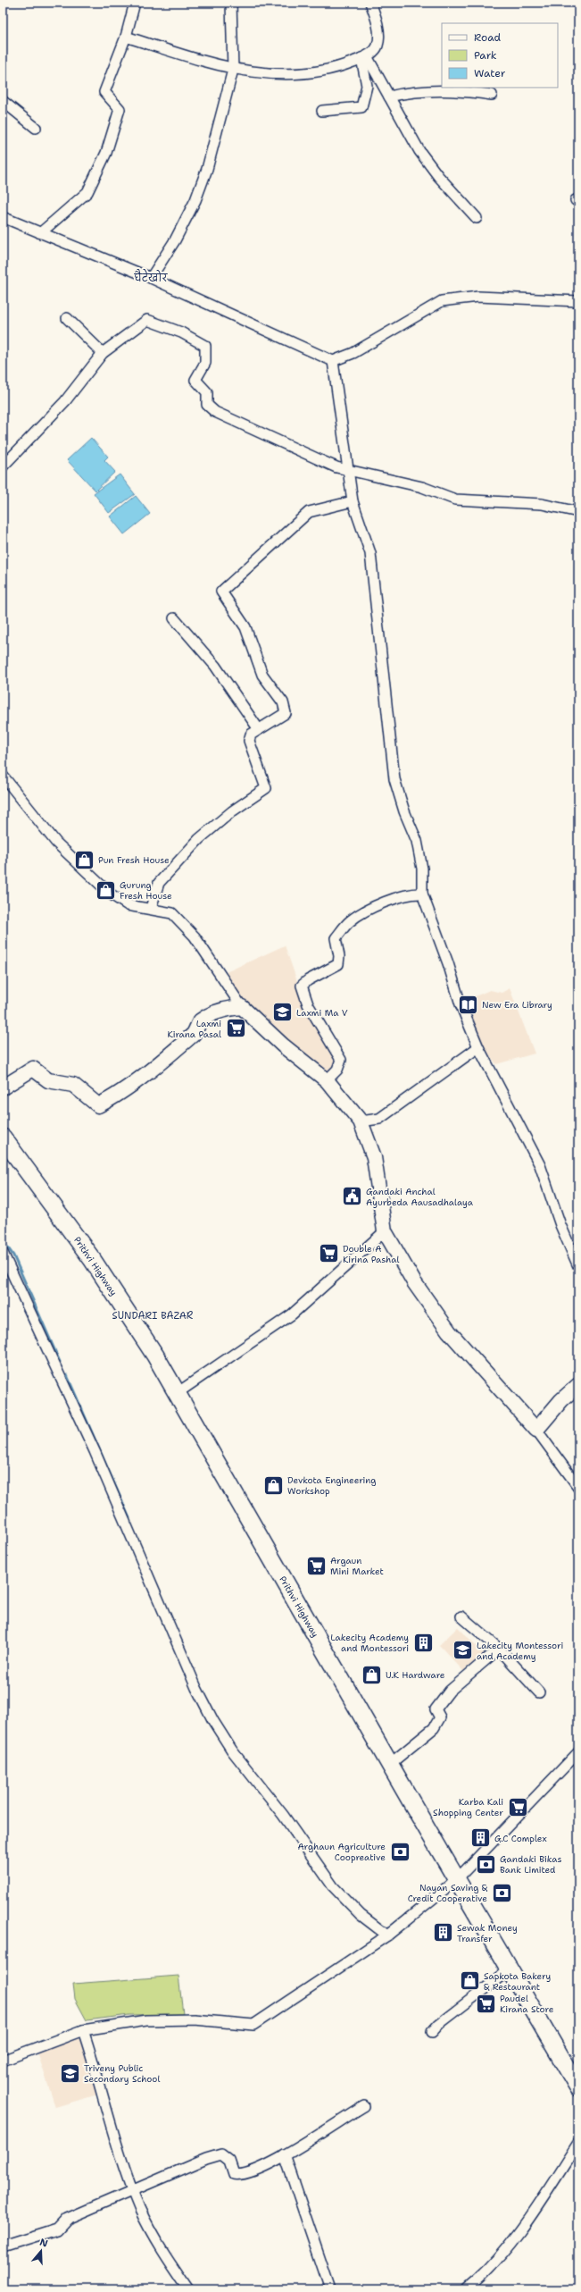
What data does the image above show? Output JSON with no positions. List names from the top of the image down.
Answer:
{
  "streets": {
    "highway": ["Prithvi Highway"]
  },
  "districts": ["घैटेखोर", "SUNDARI BAZAR"],
  "places": {
    "shop": [
      "Pun Fresh House",
      "Gurung Fresh House",
      "Devkota Engineering Workshop",
      "U.K Hardware",
      "Sapkota Bakery & Restaurant"
    ],
    "library": ["New Era Library"],
    "school or university": ["Laxmi Ma V", "Lakecity Montessori and Academy", "Triveny Public Secondary School"],
    "supermarket": [
      "Laxmi Kirana Pasal",
      "Double A Kirina Pashal",
      "Argaun Mini Market",
      "Karba Kali Shopping Center",
      "Paudel Kirana Store"
    ],
    "public building": ["Gandaki Anchal Ayurbeda Aausadhalaya"],
    "building": ["Lakecity Academy and Montessori", "G.C Complex", "Sewak Money Transfer"],
    "bank": ["Arghaun Agriculture Coopreative", "Gandaki Bikas Bank Limited", "Nayan Saving & Credit Cooperative"]
  },
  "legend": ["Road", "Park", "Water"],
  "north": "top"
}
